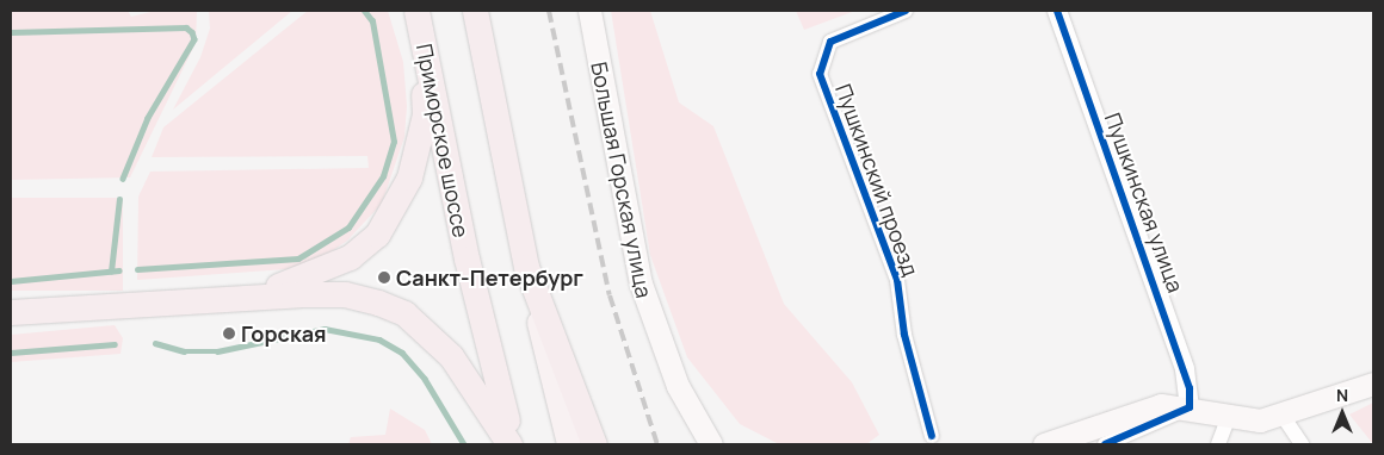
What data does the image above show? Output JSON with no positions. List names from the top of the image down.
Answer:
{
  "streets": {
    "highway": ["Приморское шоссе"],
    "main road": ["Большая Горская улица"],
    "street": ["Пушкинский проезд", "Пушкинская улица"]
  },
  "places": ["Санкт-Петербург", "Горская"],
  "north": "top"
}
